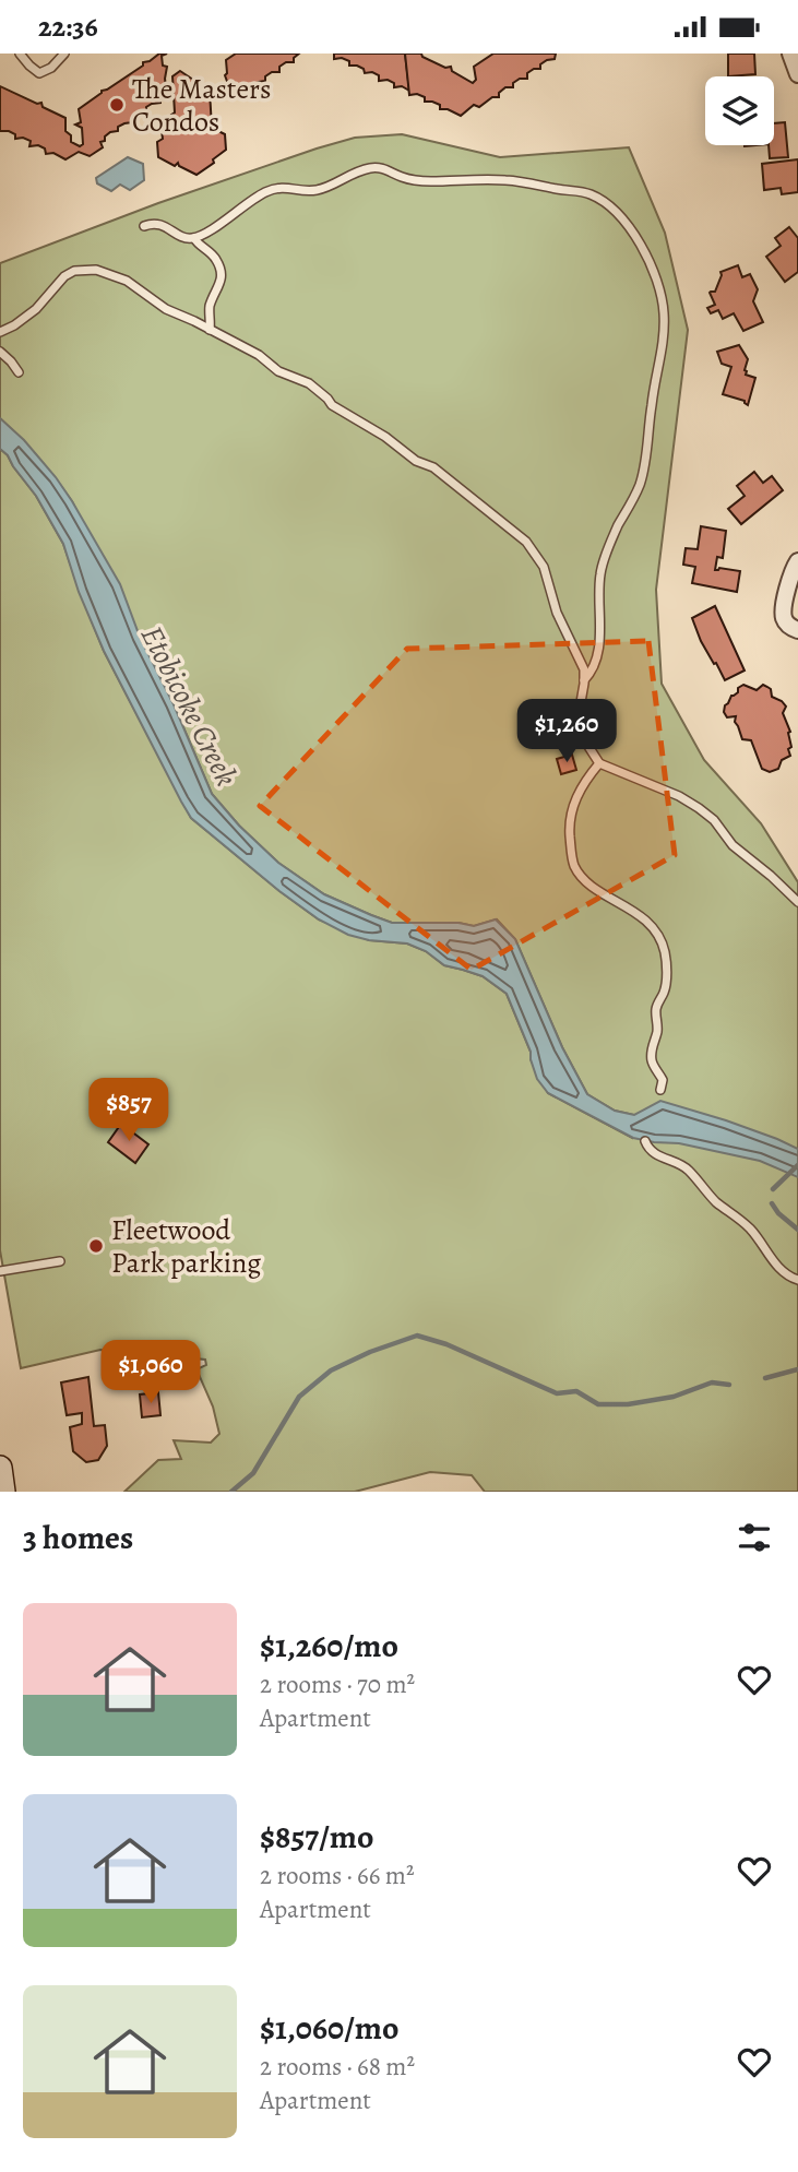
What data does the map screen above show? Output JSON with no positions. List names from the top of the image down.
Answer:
{
  "water": ["Etobicoke Creek"],
  "places": ["The Masters Condos", "Fleetwood Park parking"],
  "page": {
    "status": "22:36",
    "price": ["$1,260", "$857", "$1,060"],
    "heading": "3 homes",
    "list": [
      {
        "name": "$1,260/mo",
        "note": "2 rooms · 70 m² · Apartment"
      },
      {
        "name": "$857/mo",
        "note": "2 rooms · 66 m² · Apartment"
      },
      {
        "name": "$1,060/mo",
        "note": "2 rooms · 68 m² · Apartment"
      }
    ]
  }
}
